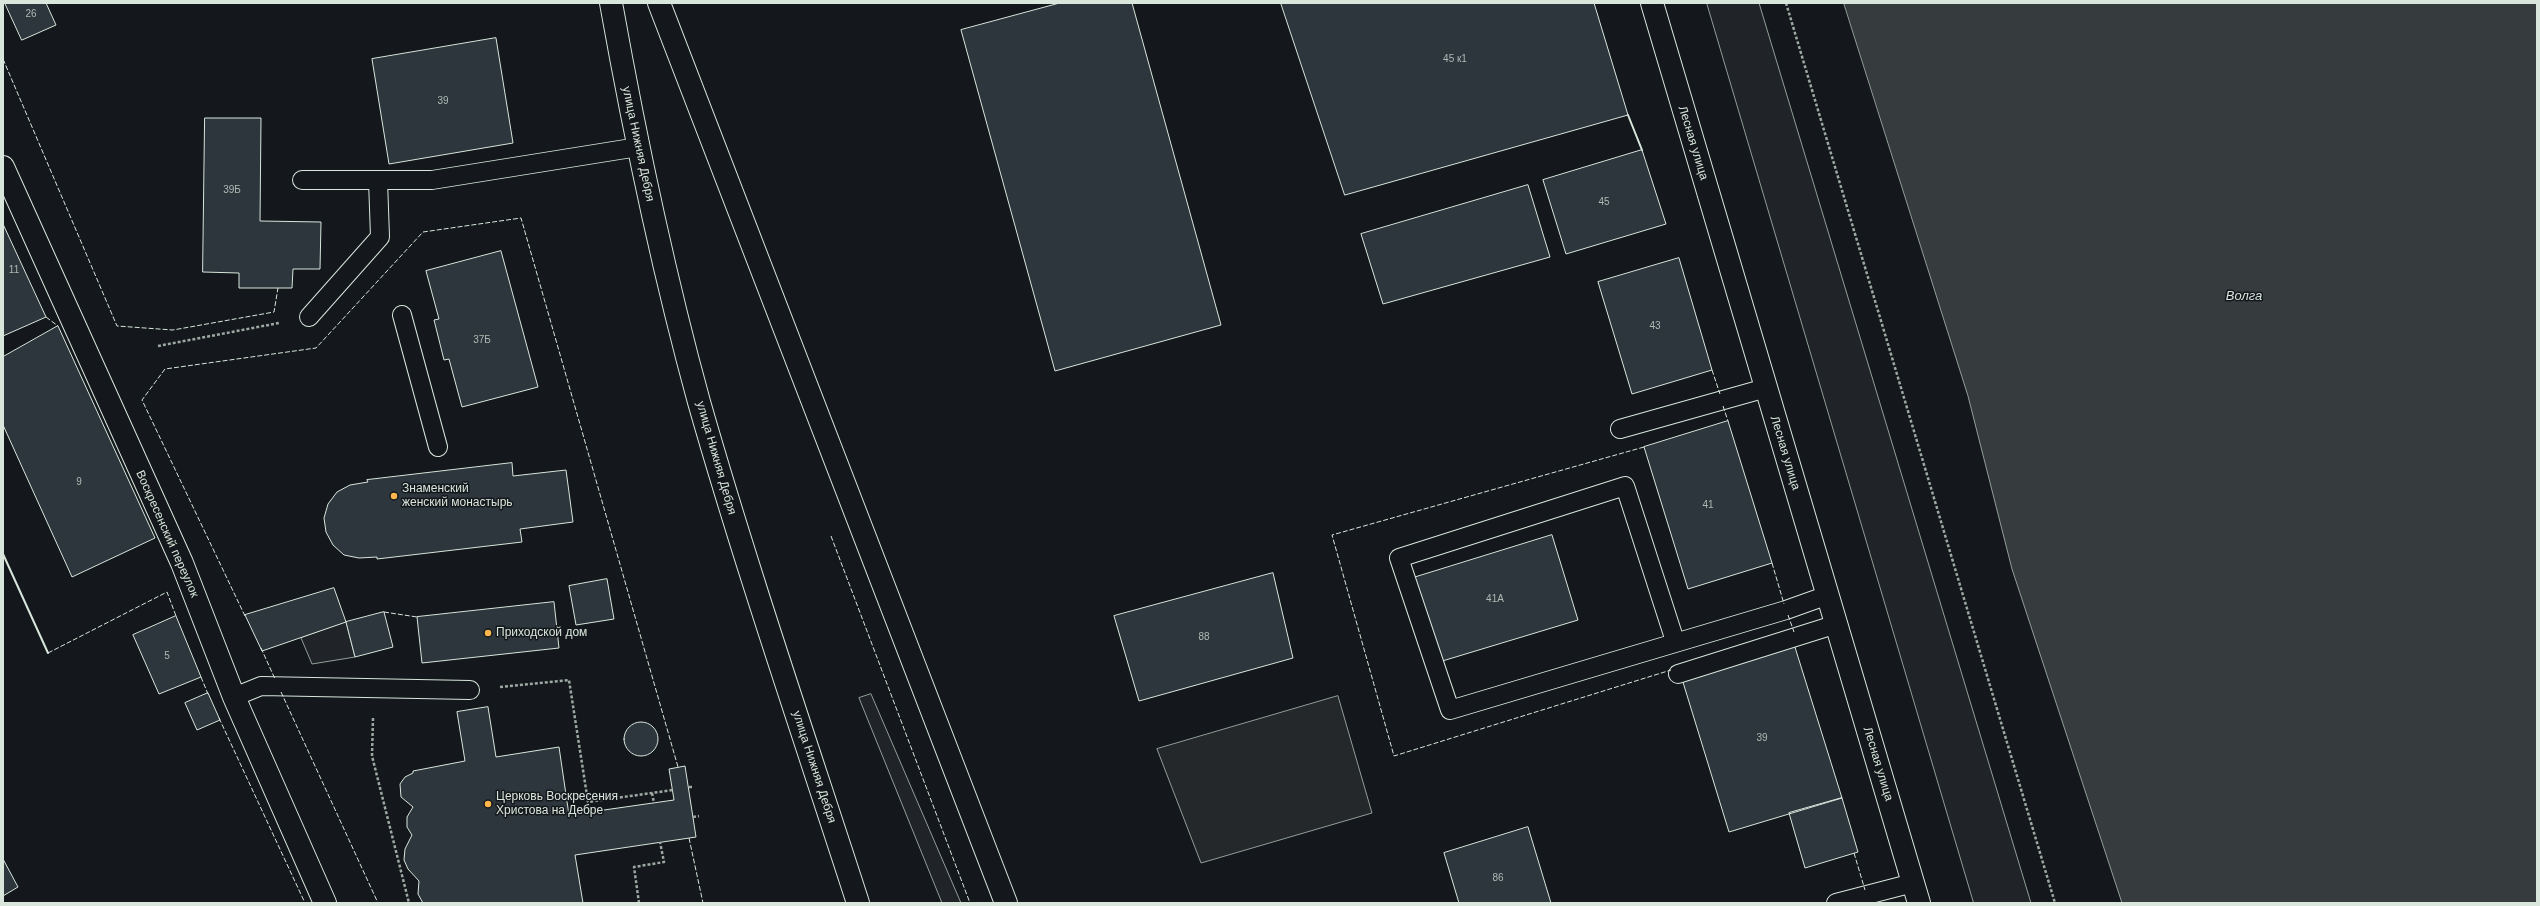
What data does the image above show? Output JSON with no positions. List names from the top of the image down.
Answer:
{
  "streets": {
    "main road": ["Лесная улица", "улица Нижняя Дебря", "Воскресенский переулок"]
  },
  "water": ["Волга"],
  "places": ["Знаменский женский монастырь", "Приходской дом", "Церковь Воскресения Христова на Дебре"],
  "house_numbers": [
    "26",
    "45 к1",
    "39",
    "39Б",
    "45",
    "11",
    "43",
    "37Б",
    "9",
    "41",
    "41А",
    "88",
    "5",
    "39",
    "86"
  ]
}
